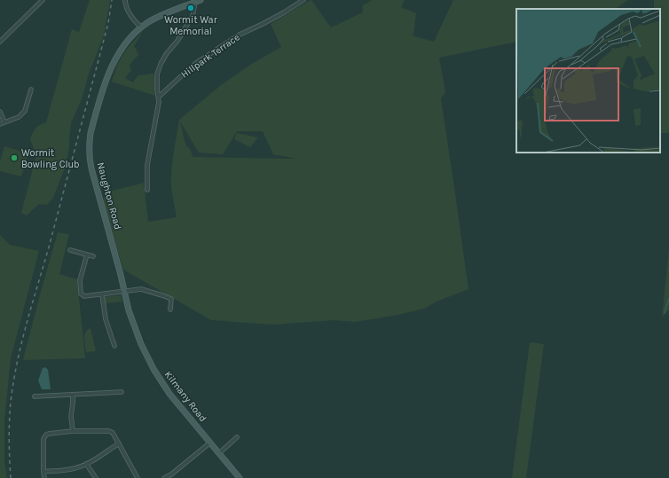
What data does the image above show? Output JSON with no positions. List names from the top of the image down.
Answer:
{
  "streets": {
    "main road": ["Naughton Road", "Kilmany Road"],
    "street": ["Hillpark Terrace"]
  },
  "crossings": [
    ["Naughton Road", "Kilmany Road"]
  ],
  "places": ["Wormit War Memorial", "Wormit Bowling Club"]
}
